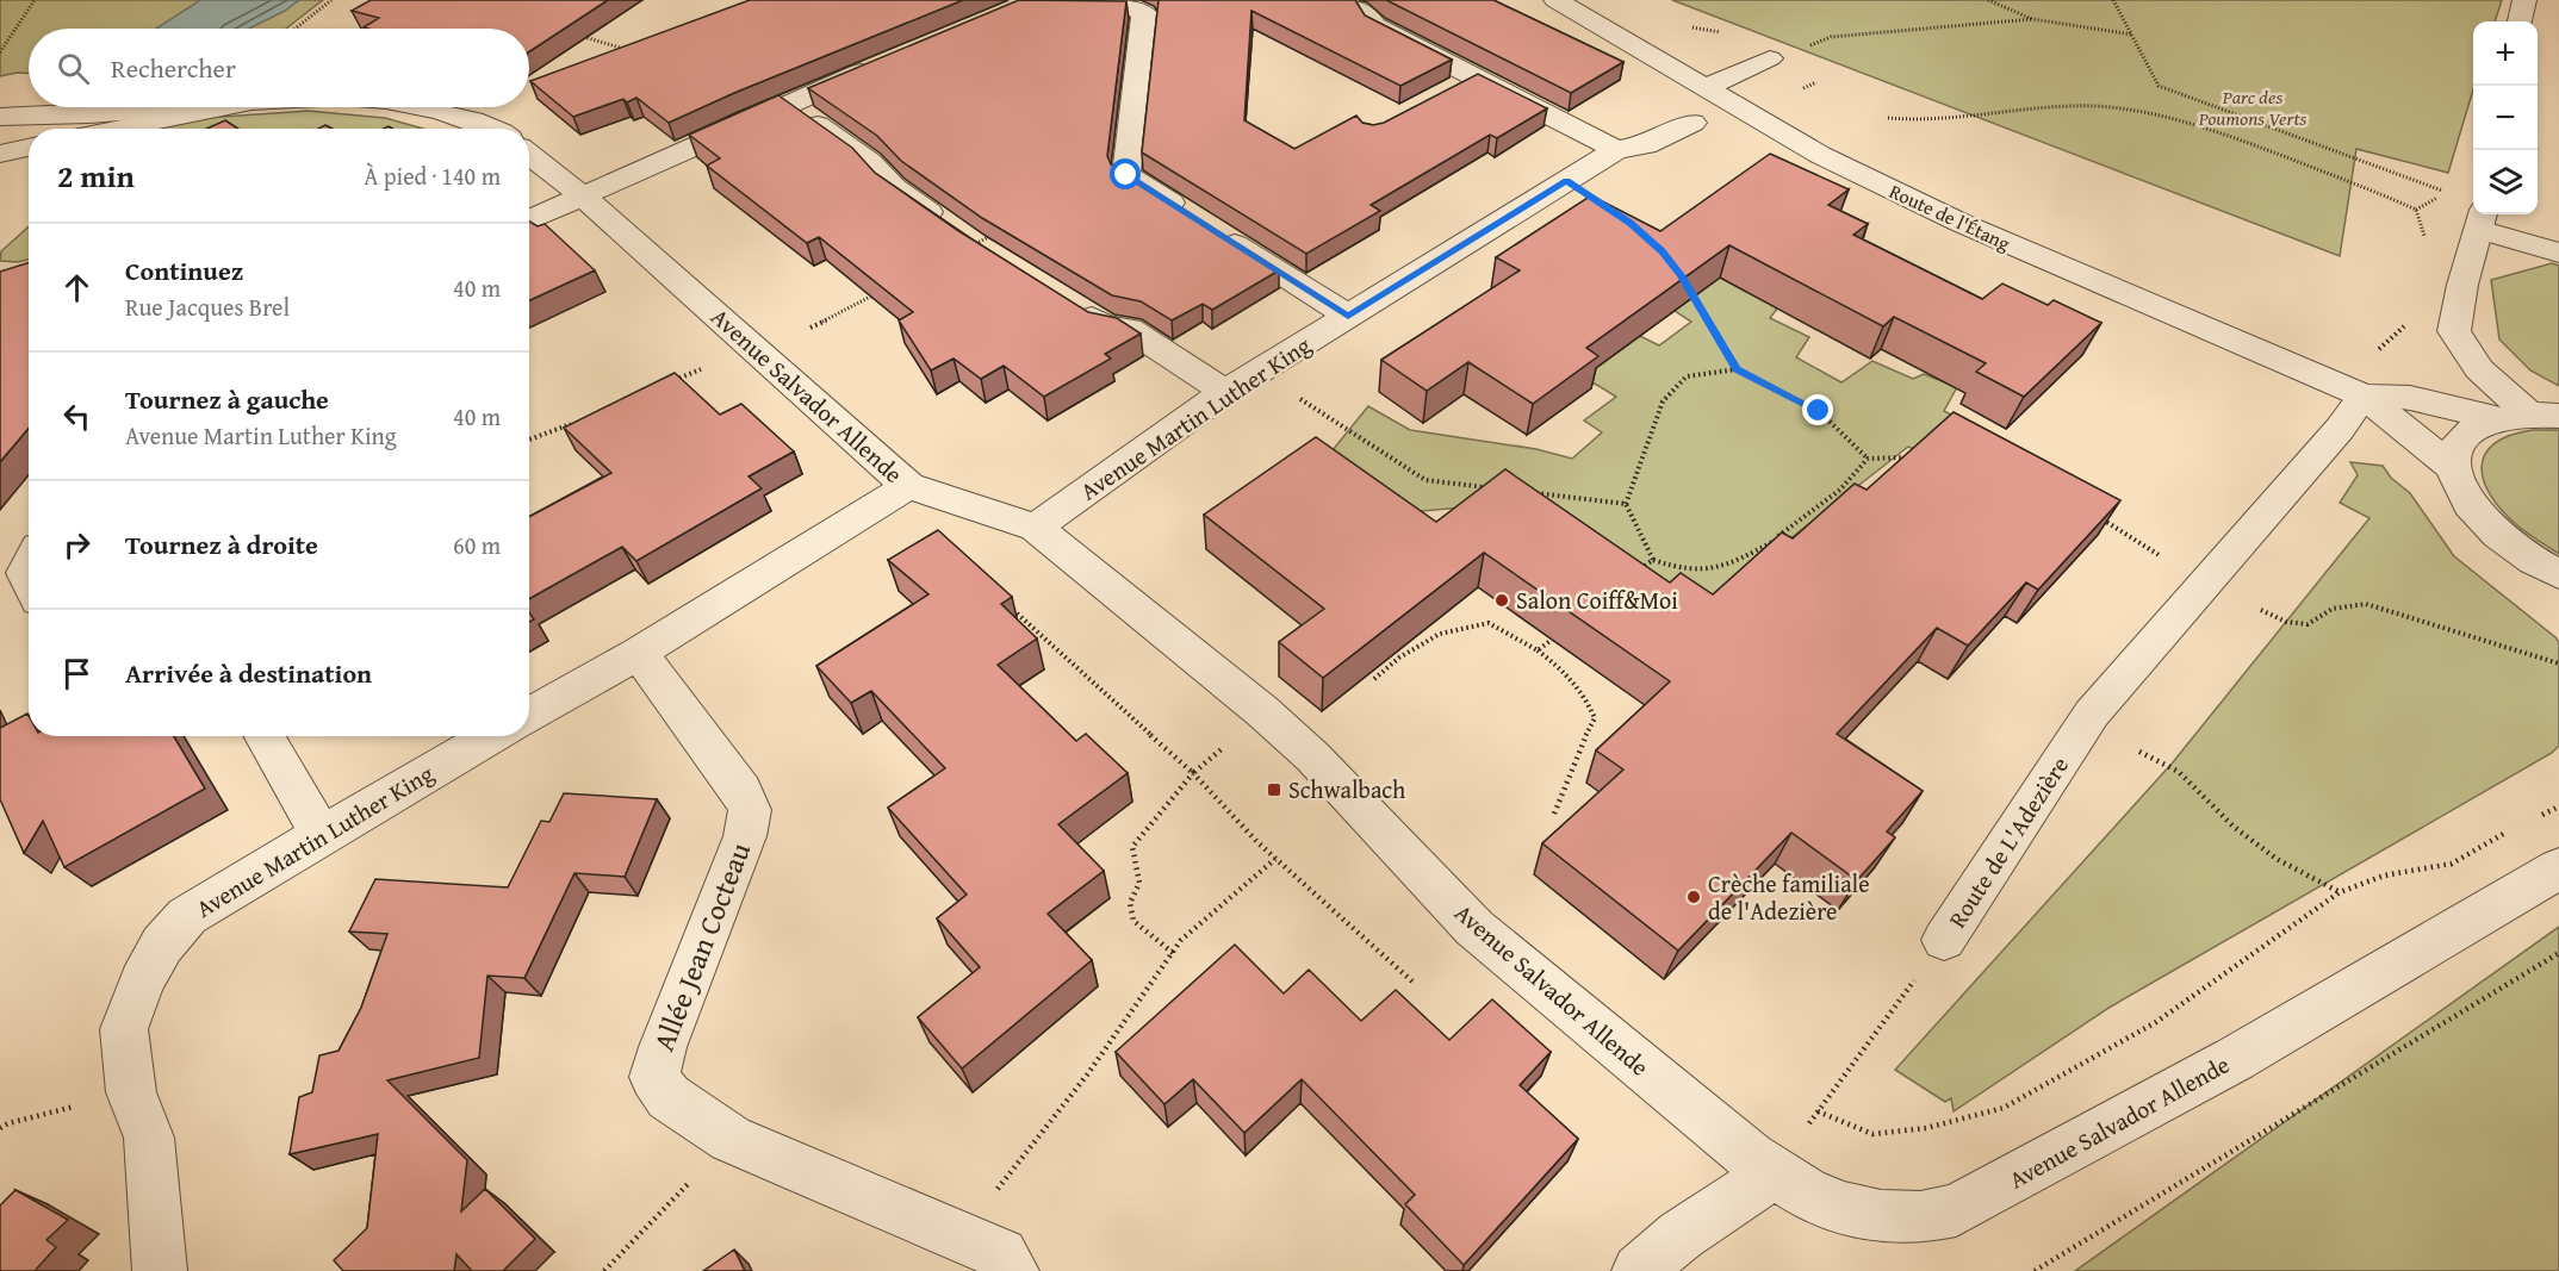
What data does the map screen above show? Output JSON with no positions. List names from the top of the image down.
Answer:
{
  "streets": {
    "street": [
      "Route de l'Étang",
      "Avenue Salvador Allende",
      "Avenue Martin Luther King",
      "Allée Jean Cocteau"
    ],
    "lane": ["Route de L'Adezière"]
  },
  "crossings": [
    ["Route de l'Étang", "Route de L'Adezière"],
    ["Avenue Salvador Allende", "Avenue Martin Luther King"],
    ["Avenue Salvador Allende", "Route de L'Adezière"]
  ],
  "parks": ["Parc des Poumons Verts"],
  "places": {
    "other": ["Salon Coiff&Moi", "Crèche familiale de l'Adezière"],
    "transit": ["Schwalbach"]
  },
  "page": {
    "map_buttons": ["+", "−"],
    "search": "Rechercher",
    "heading": ["2 min", "À pied · 140 m"],
    "list": [
      ["Continuez", "Rue Jacques Brel", "40 m"],
      ["Tournez à gauche", "Avenue Martin Luther King", "40 m"],
      ["Tournez à droite", "60 m"],
      "Arrivée à destination"
    ]
  }
}
